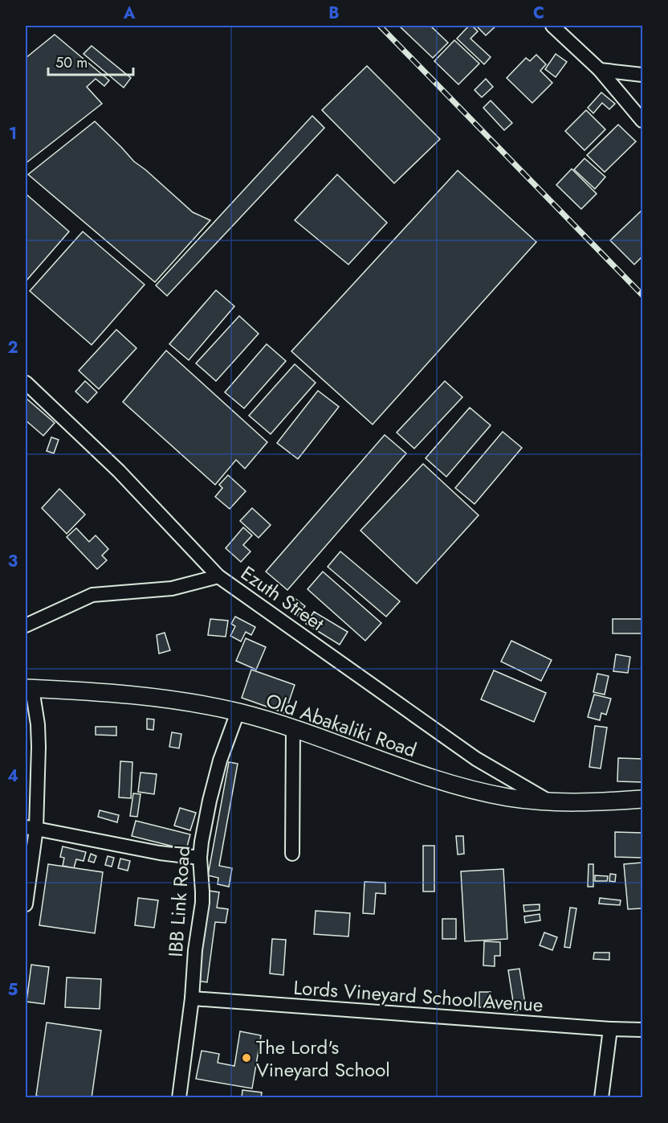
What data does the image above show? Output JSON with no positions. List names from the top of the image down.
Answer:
{
  "streets": {
    "main road": ["Old Abakaliki Road"],
    "street": ["Ezuth Street", "IBB Link Road", "Lords Vineyard School Avenue"]
  },
  "crossings": [
    ["Ezuth Street", "Old Abakaliki Road"],
    ["Old Abakaliki Road", "IBB Link Road"],
    ["IBB Link Road", "Lords Vineyard School Avenue"]
  ],
  "places": ["The Lord's Vineyard School"],
  "scale_bar": "50 m",
  "grid": {
    "columns": ["A", "B", "C"],
    "rows": [
      "1",
      "2",
      "3",
      "4",
      "5"
    ]
  }
}
